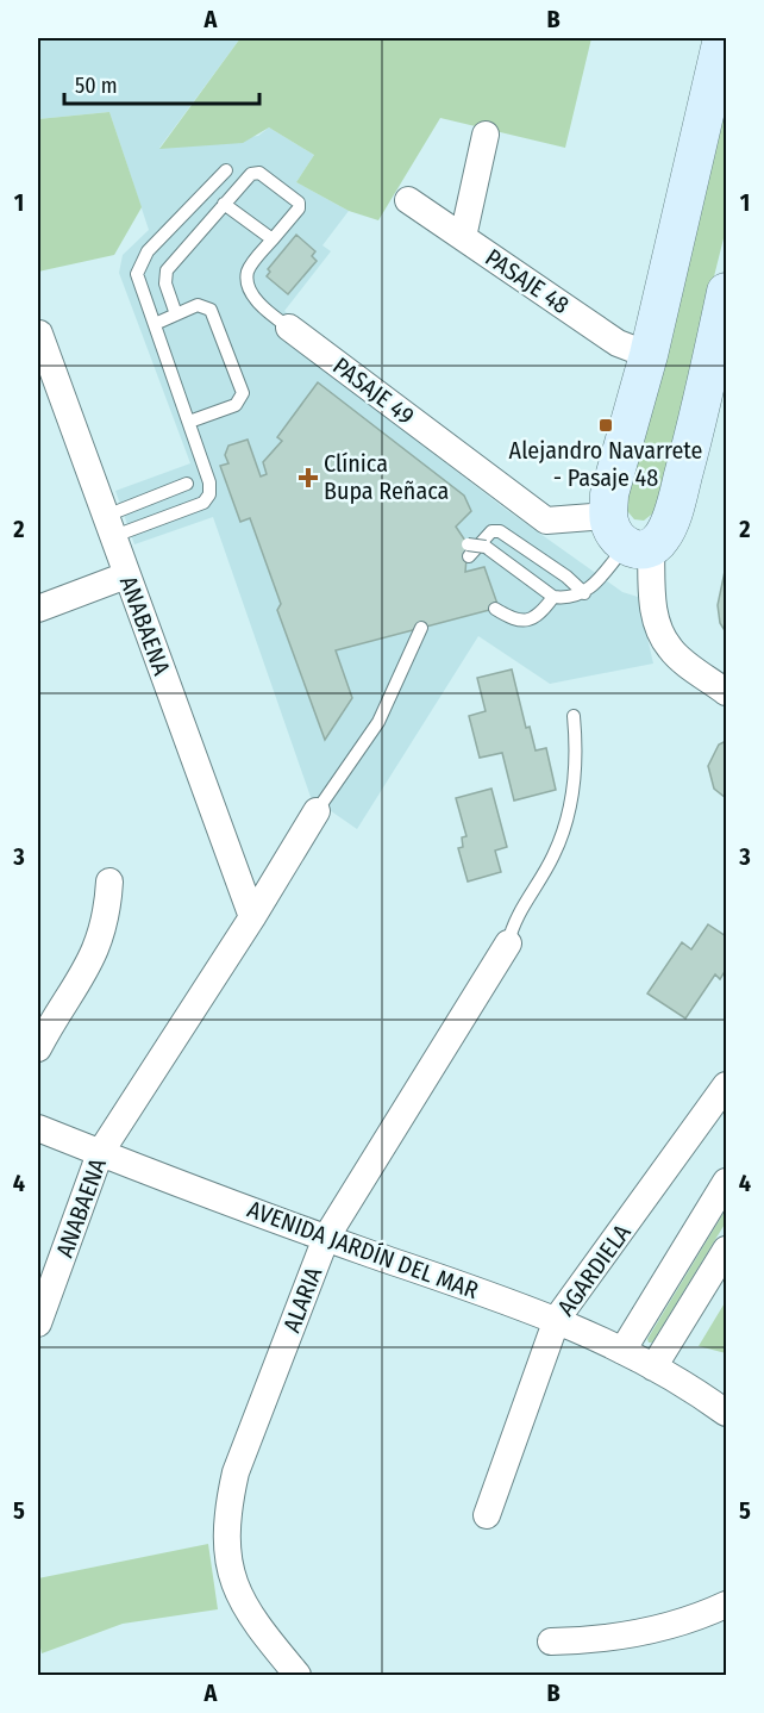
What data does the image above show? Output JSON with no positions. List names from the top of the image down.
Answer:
{
  "streets": {
    "street": [
      "PASAJE 48",
      "PASAJE 49",
      "ANABAENA",
      "AVENIDA JARDÍN DEL MAR",
      "AGARDIELA",
      "ALARIA"
    ]
  },
  "crossings": [
    ["ANABAENA", "AVENIDA JARDÍN DEL MAR"],
    ["AVENIDA JARDÍN DEL MAR", "AGARDIELA"],
    ["AVENIDA JARDÍN DEL MAR", "ALARIA"]
  ],
  "places": {
    "transit": ["Alejandro Navarrete - Pasaje 48"],
    "health": ["Clínica Bupa Reñaca"]
  },
  "scale_bar": "50 m",
  "grid": {
    "columns": ["A", "B"],
    "rows": [
      "1",
      "2",
      "3",
      "4",
      "5"
    ]
  }
}
